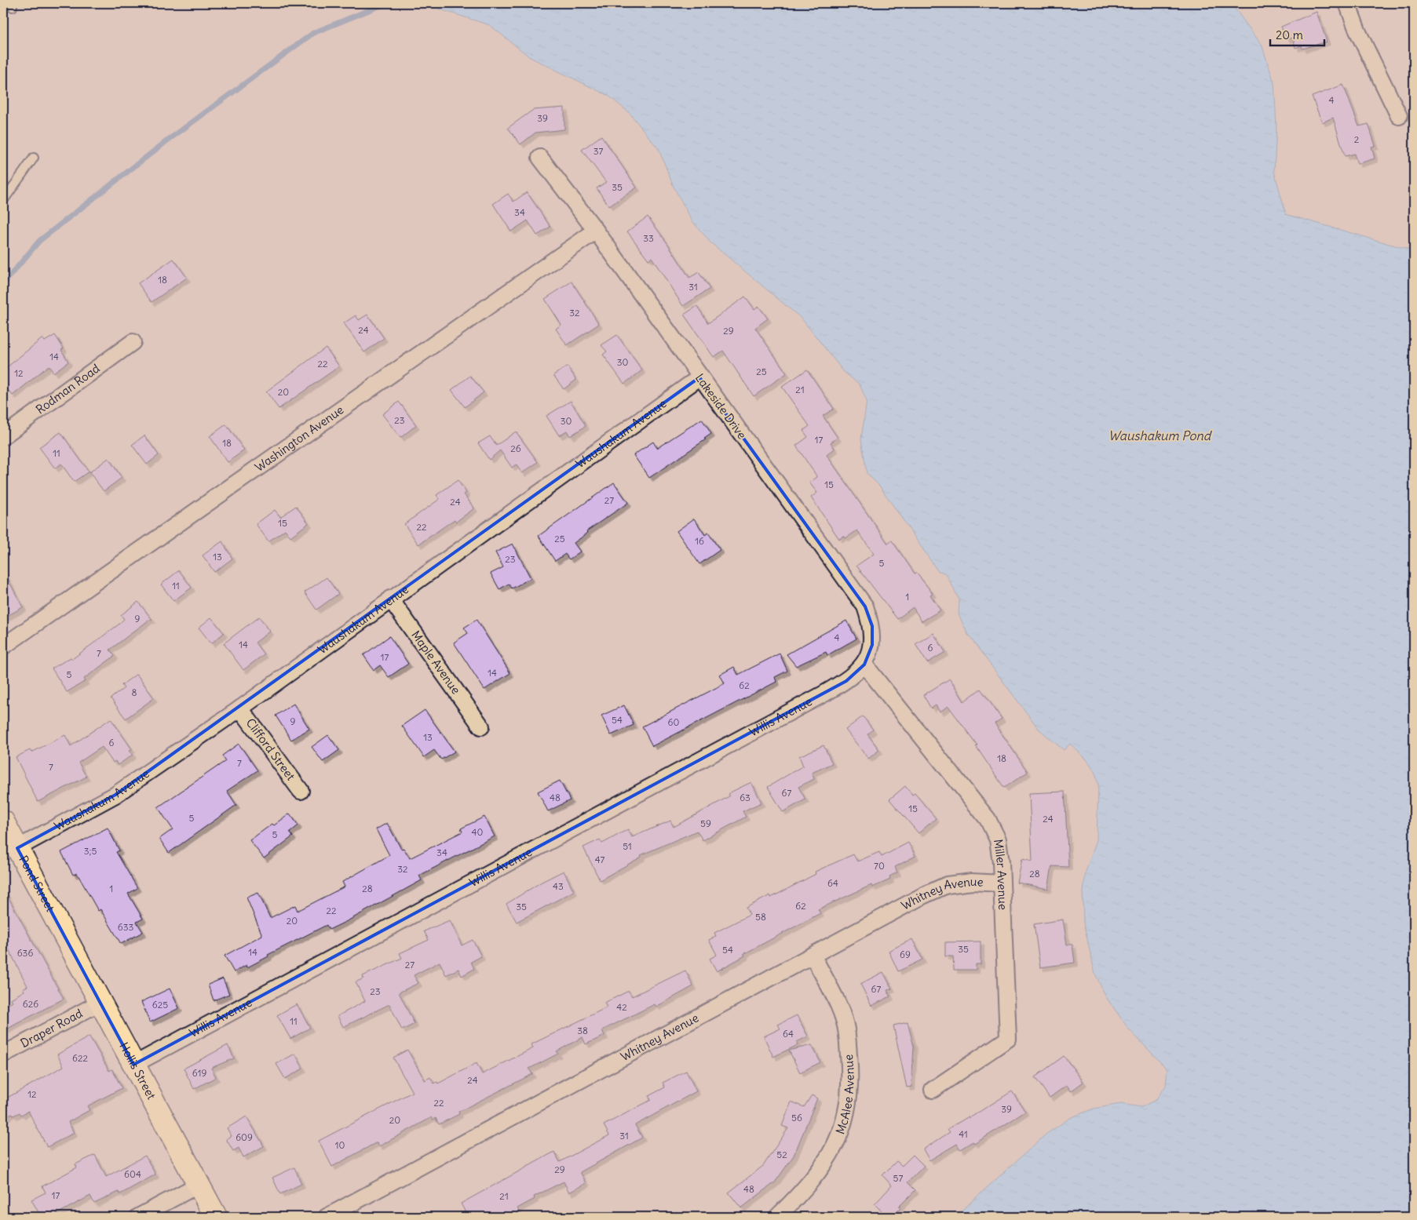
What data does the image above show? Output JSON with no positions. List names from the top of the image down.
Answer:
{
  "streets": {
    "main road": ["Pond Street", "Hollis Street"],
    "street": [
      "Rodman Road",
      "Lakeside Drive",
      "Waushakum Avenue",
      "Washington Avenue",
      "Maple Avenue",
      "Willis Avenue",
      "Clifford Street",
      "Miller Avenue",
      "Whitney Avenue",
      "Draper Road",
      "McAlee Avenue"
    ]
  },
  "crossings": [
    ["Lakeside Drive", "Waushakum Avenue"],
    ["Lakeside Drive", "Washington Avenue"],
    ["Lakeside Drive", "Willis Avenue"],
    ["Lakeside Drive", "Miller Avenue"],
    ["Waushakum Avenue", "Maple Avenue"],
    ["Waushakum Avenue", "Clifford Street"],
    ["Waushakum Avenue", "Pond Street"],
    ["Willis Avenue", "Miller Avenue"],
    ["Willis Avenue", "Hollis Street"],
    ["Miller Avenue", "Whitney Avenue"],
    ["Pond Street", "Hollis Street"],
    ["Whitney Avenue", "McAlee Avenue"],
    ["Draper Road", "Hollis Street"]
  ],
  "water": ["Waushakum Pond"],
  "house_numbers": [
    "4",
    "39",
    "2",
    "37",
    "35",
    "34",
    "33",
    "18",
    "31",
    "32",
    "24",
    "29",
    "14",
    "30",
    "22",
    "25",
    "12",
    "21",
    "20",
    "23",
    "30",
    "17",
    "18",
    "26",
    "11",
    "15",
    "27",
    "24",
    "15",
    "22",
    "25",
    "16",
    "13",
    "23",
    "5",
    "11",
    "1",
    "9",
    "4",
    "14",
    "6",
    "7",
    "17",
    "14",
    "5",
    "62",
    "8",
    "54",
    "9",
    "60",
    "13",
    "6",
    "18",
    "7",
    "7",
    "67",
    "48",
    "63",
    "15",
    "5",
    "24",
    "59",
    "40",
    "5",
    "51",
    "3;5",
    "34",
    "47",
    "70",
    "32",
    "28",
    "64",
    "43",
    "1",
    "28",
    "62",
    "35",
    "22",
    "58",
    "20",
    "633",
    "35",
    "54",
    "14",
    "636",
    "69",
    "27",
    "67",
    "23",
    "626",
    "625",
    "42",
    "11",
    "38",
    "64",
    "622",
    "619",
    "24",
    "12",
    "22",
    "39",
    "56",
    "20",
    "41",
    "31",
    "609",
    "10",
    "52",
    "29",
    "604",
    "57",
    "48",
    "17",
    "21"
  ],
  "scale_bar": "20 m"
}
